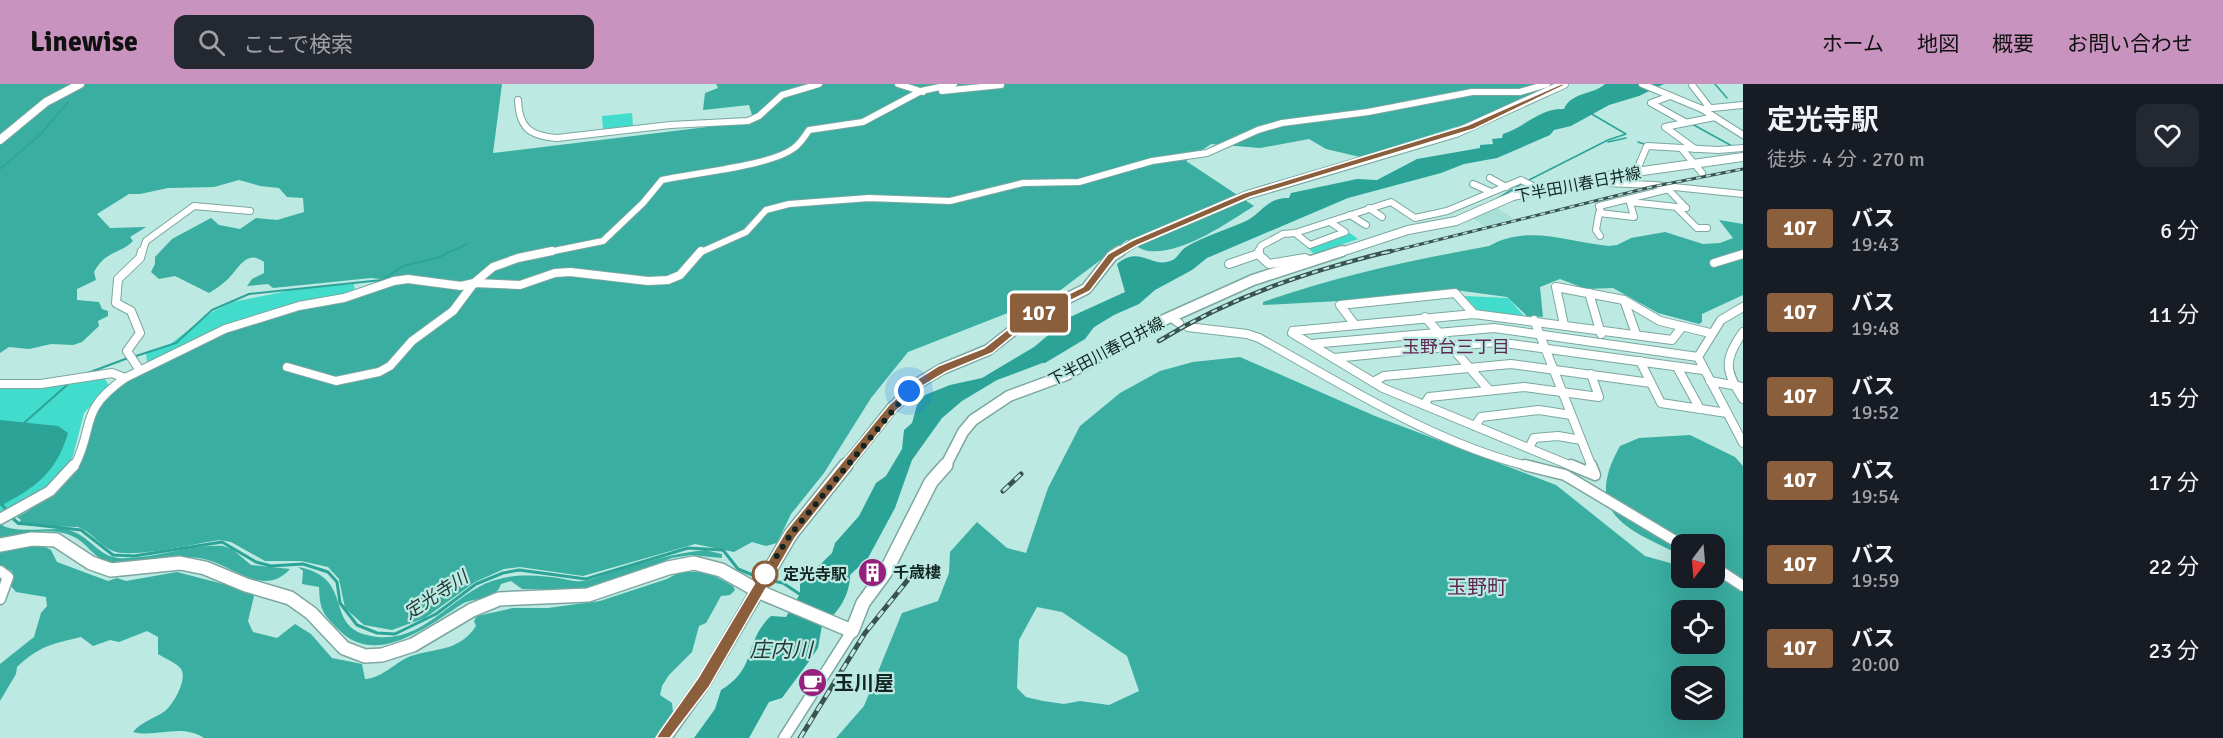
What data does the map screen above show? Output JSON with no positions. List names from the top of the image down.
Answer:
{
  "streets": {
    "main road": ["下半田川春日井線"]
  },
  "districts": ["玉野台三丁目", "玉野町"],
  "water": ["定光寺川", "庄内川"],
  "places": {
    "building": ["千歳樓"],
    "other": ["定光寺駅"],
    "cafe": ["玉川屋"]
  },
  "lines": ["bus line 107"],
  "north": "bottom",
  "page": {
    "header": "Linewise",
    "search": "ここで検索",
    "nav": [
      "ホーム",
      "地図",
      "概要",
      "お問い合わせ"
    ],
    "on_map": "107",
    "heading": ["定光寺駅", "徒歩 · 4 分 · 270 m"],
    "list": [
      {
        "mark": "107",
        "name": "バス",
        "note": "19:43",
        "value": "6 分"
      },
      {
        "mark": "107",
        "name": "バス",
        "note": "19:48",
        "value": "11 分"
      },
      {
        "mark": "107",
        "name": "バス",
        "note": "19:52",
        "value": "15 分"
      },
      {
        "mark": "107",
        "name": "バス",
        "note": "19:54",
        "value": "17 分"
      },
      {
        "mark": "107",
        "name": "バス",
        "note": "19:59",
        "value": "22 分"
      },
      {
        "mark": "107",
        "name": "バス",
        "note": "20:00",
        "value": "23 分"
      }
    ]
  }
}
